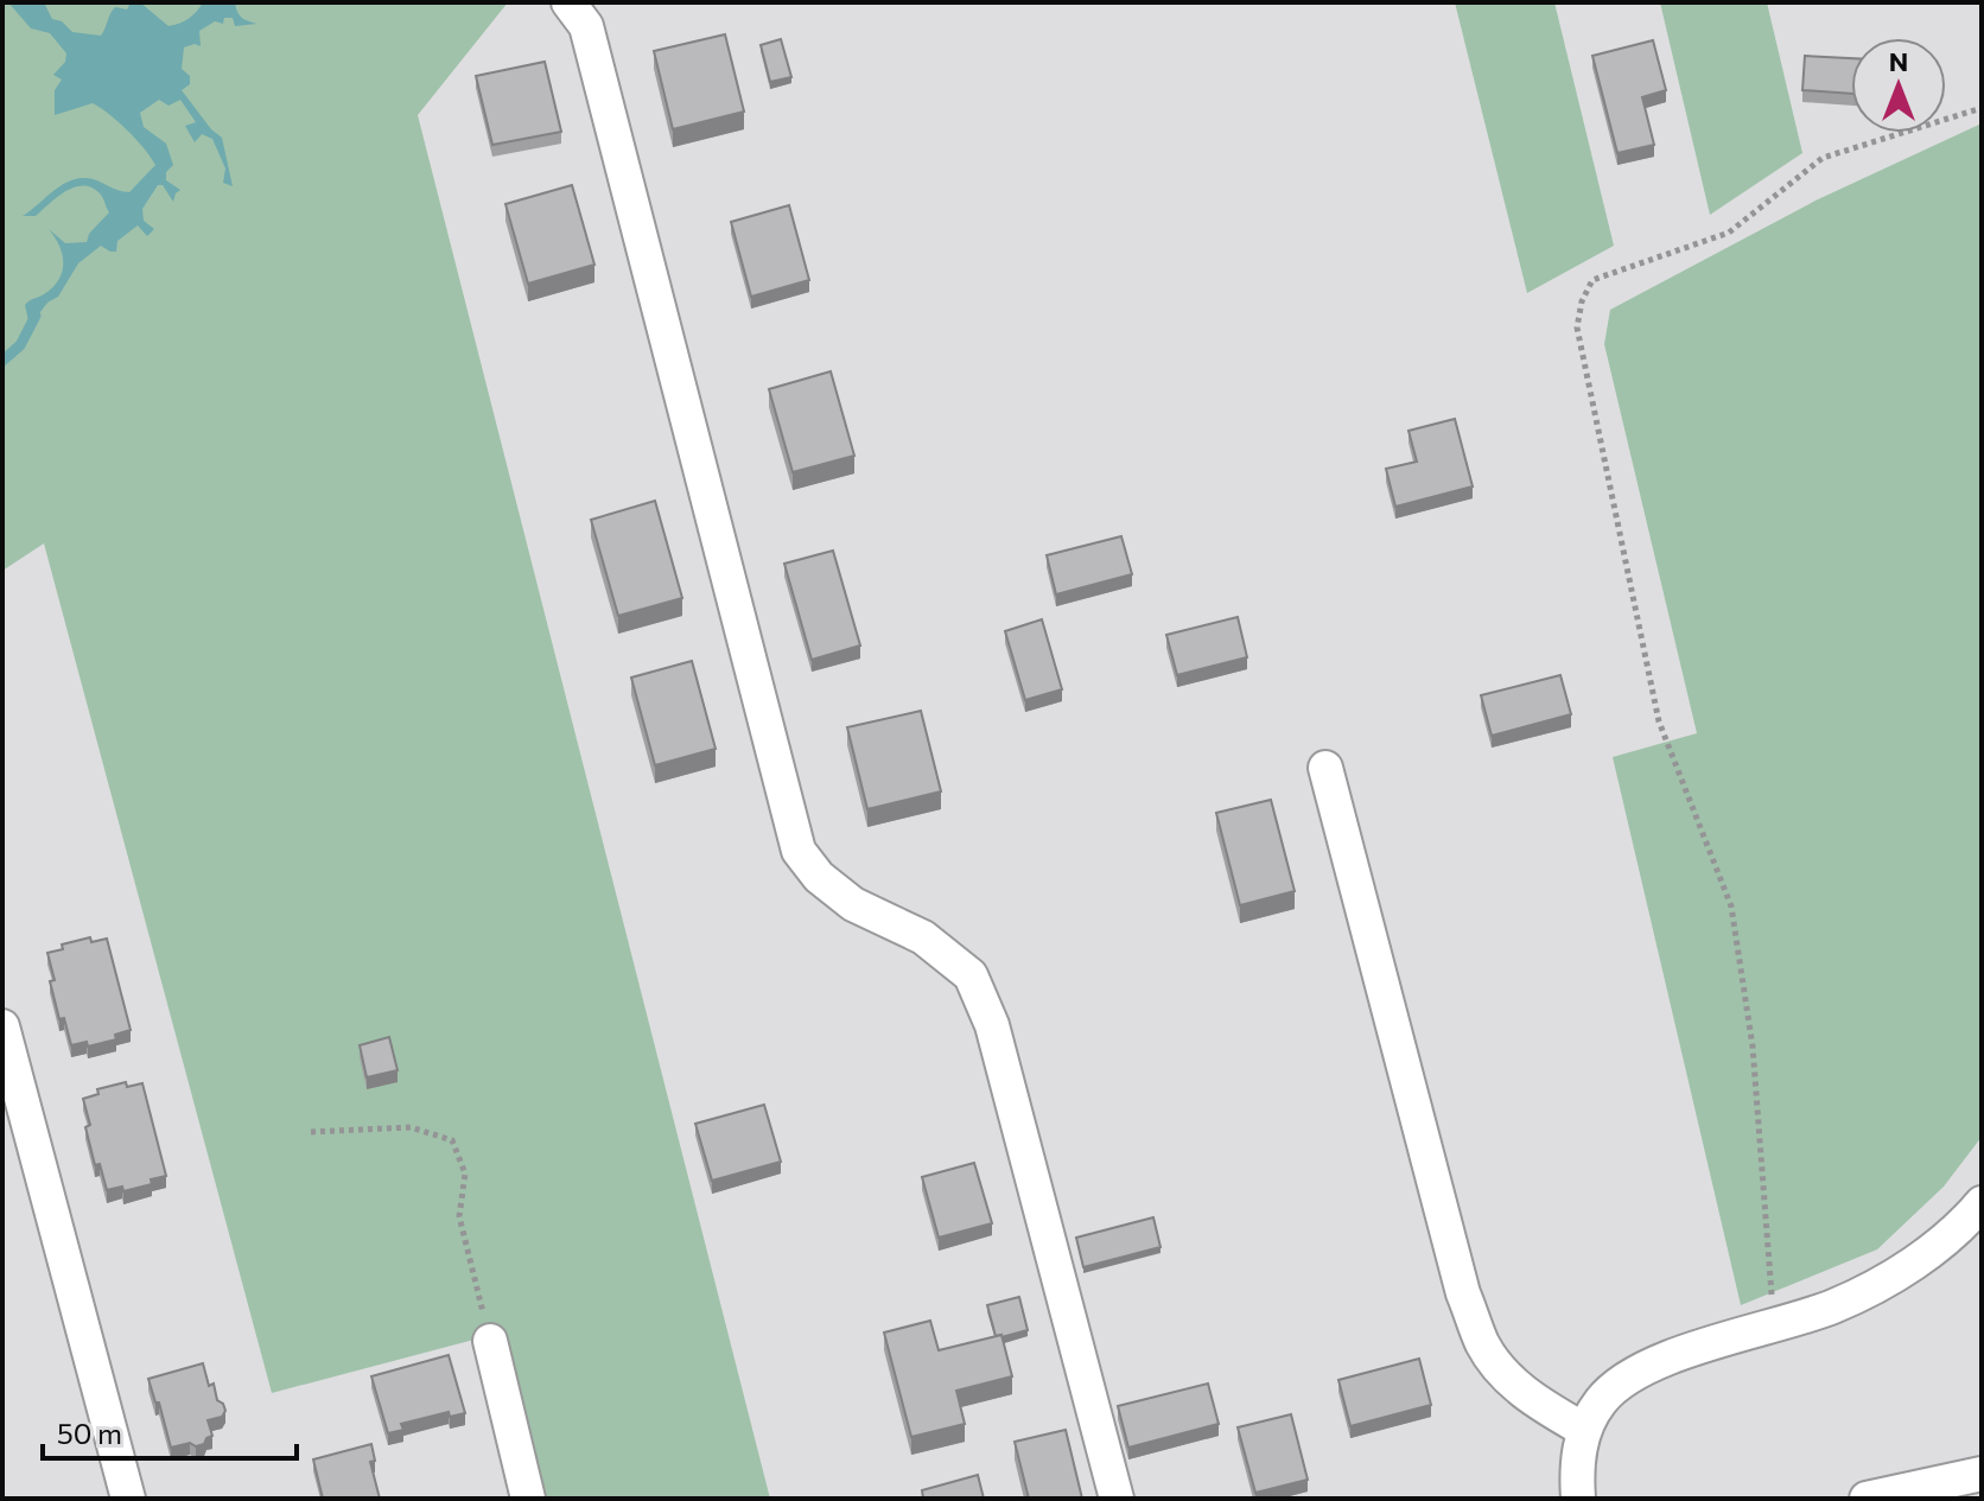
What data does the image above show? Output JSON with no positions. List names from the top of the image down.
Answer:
{
  "scale_bar": "50 m",
  "north": "top"
}
